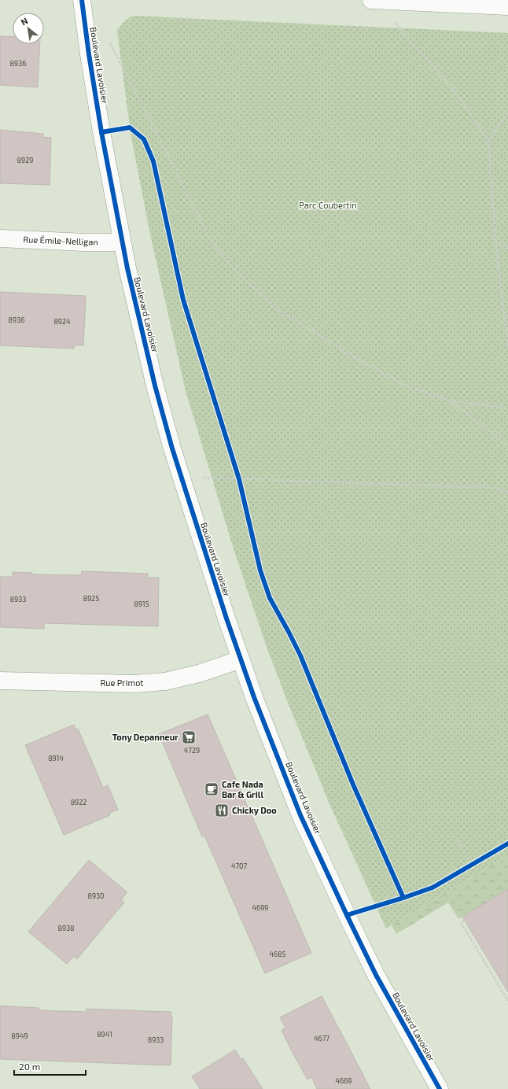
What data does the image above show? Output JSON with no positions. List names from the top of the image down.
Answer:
{
  "streets": {
    "street": ["Boulevard Lavoisier", "Rue Émile-Nelligan", "Rue Primot"]
  },
  "crossings": [
    ["Boulevard Lavoisier", "Rue Émile-Nelligan"],
    ["Boulevard Lavoisier", "Rue Primot"]
  ],
  "parks": ["Parc Coubertin"],
  "places": {
    "supermarket": ["Tony Depanneur"],
    "cafe": ["Cafe Nada Bar & Grill"],
    "restaurant": ["Chicky Doo"]
  },
  "house_numbers": [
    "8936",
    "8929",
    "8936",
    "8924",
    "8925",
    "8933",
    "8915",
    "4729",
    "8914",
    "8922",
    "4707",
    "8930",
    "4699",
    "8938",
    "4685",
    "8941",
    "8949",
    "4677",
    "8933",
    "4669"
  ],
  "scale_bar": "20 m",
  "north": "top left"
}
